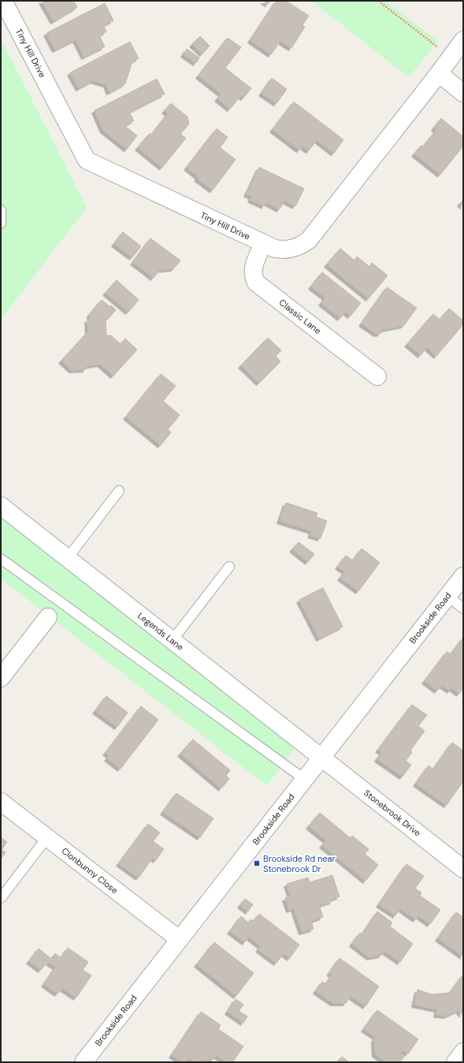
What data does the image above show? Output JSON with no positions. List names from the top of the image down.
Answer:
{
  "streets": {
    "street": [
      "Tiny Hill Drive",
      "Classic Lane",
      "Brookside Road",
      "Legends Lane",
      "Stonebrook Drive",
      "Clonbunny Close"
    ]
  },
  "crossings": [
    ["Tiny Hill Drive", "Classic Lane"],
    ["Brookside Road", "Legends Lane"],
    ["Brookside Road", "Stonebrook Drive"],
    ["Brookside Road", "Clonbunny Close"],
    ["Legends Lane", "Stonebrook Drive"]
  ],
  "places": {
    "transit": ["Brookside Rd near Stonebrook Dr"]
  }
}
